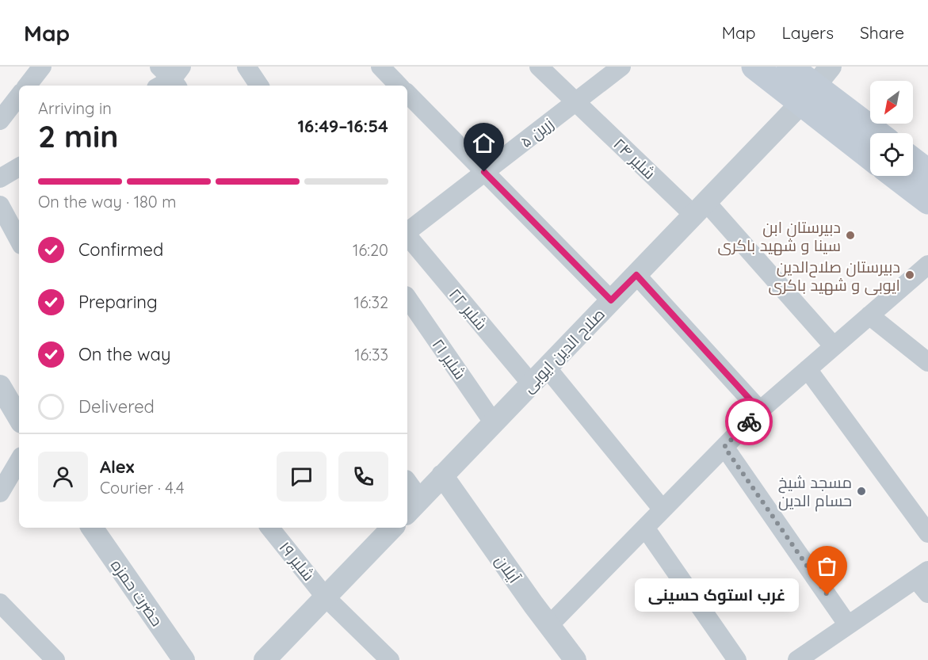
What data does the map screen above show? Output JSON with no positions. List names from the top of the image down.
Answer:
{
  "streets": {
    "street": [
      "زرین ۵",
      "شلیر ۲۴",
      "شلیر ۲۲",
      "صلاح الدین ایوبی",
      "شلیر ۲۱",
      "شلیر ۱۹",
      "آیلان",
      "حضرت حمزه"
    ]
  },
  "crossings": [
    ["زرین ۵", "شلیر ۲۴"],
    ["شلیر ۲۴", "صلاح الدین ایوبی"],
    ["شلیر ۲۲", "صلاح الدین ایوبی"],
    ["صلاح الدین ایوبی", "شلیر ۲۱"],
    ["صلاح الدین ایوبی", "آیلان"]
  ],
  "places": [
    "دبیرستان ابن سینا و شهید باکری",
    "دبیرستان صلاح‌الدین ایوبی و شهید باکری",
    "مسجد شیخ حسام الدین",
    "غرب استوک حسینی"
  ],
  "north": "bottom left",
  "page": {
    "header": "Map",
    "nav": ["Map", "Layers", "Share"],
    "heading": ["2 min", "Arriving in", "16:49–16:54"],
    "panel": ["Alex", "Courier · 4.4"],
    "bar": "On the way · 180 m",
    "list": [
      ["Confirmed", "16:20"],
      ["Preparing", "16:32"],
      ["On the way", "16:33"],
      "Delivered"
    ],
    "bubble": "غرب استوک حسینی"
  }
}
